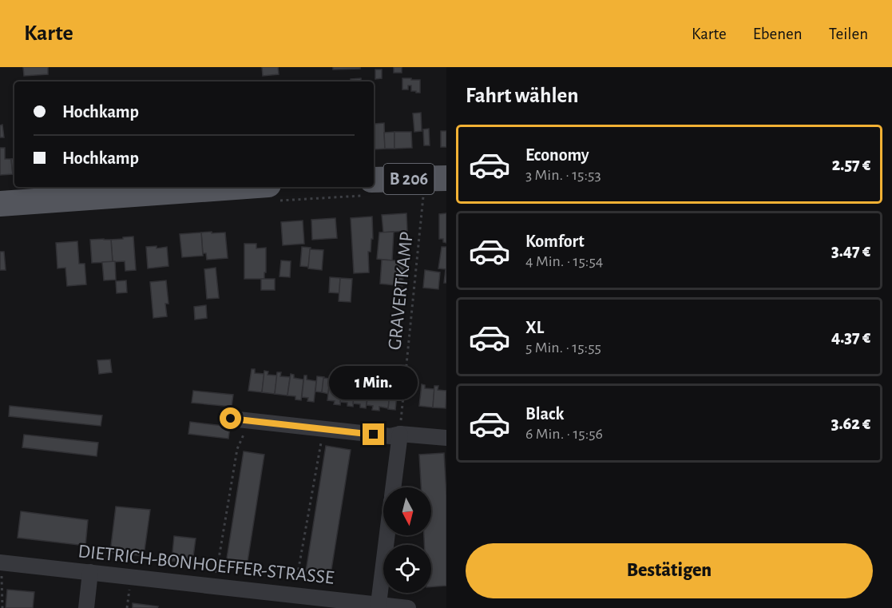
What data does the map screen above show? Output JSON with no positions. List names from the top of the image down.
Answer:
{
  "streets": {
    "main road": ["B 206"],
    "street": ["DIETRICH-BONHOEFFER-STRASSE"],
    "path": ["GRAVERTKAMP"]
  },
  "crossings": [
    ["B 206", "GRAVERTKAMP"]
  ],
  "north": "bottom",
  "page": {
    "header": "Karte",
    "nav": ["Karte", "Ebenen", "Teilen"],
    "heading": "Fahrt wählen",
    "banner": ["Hochkamp", "Hochkamp"],
    "list": [
      {
        "name": "Economy",
        "note": "3 Min. · 15:53",
        "value": "2.57 €"
      },
      {
        "name": "Komfort",
        "note": "4 Min. · 15:54",
        "value": "3.47 €"
      },
      {
        "name": "XL",
        "note": "5 Min. · 15:55",
        "value": "4.37 €"
      },
      {
        "name": "Black",
        "note": "6 Min. · 15:56",
        "value": "3.62 €"
      }
    ],
    "bubble": "1 Min.",
    "buttons": "Bestätigen"
  }
}
